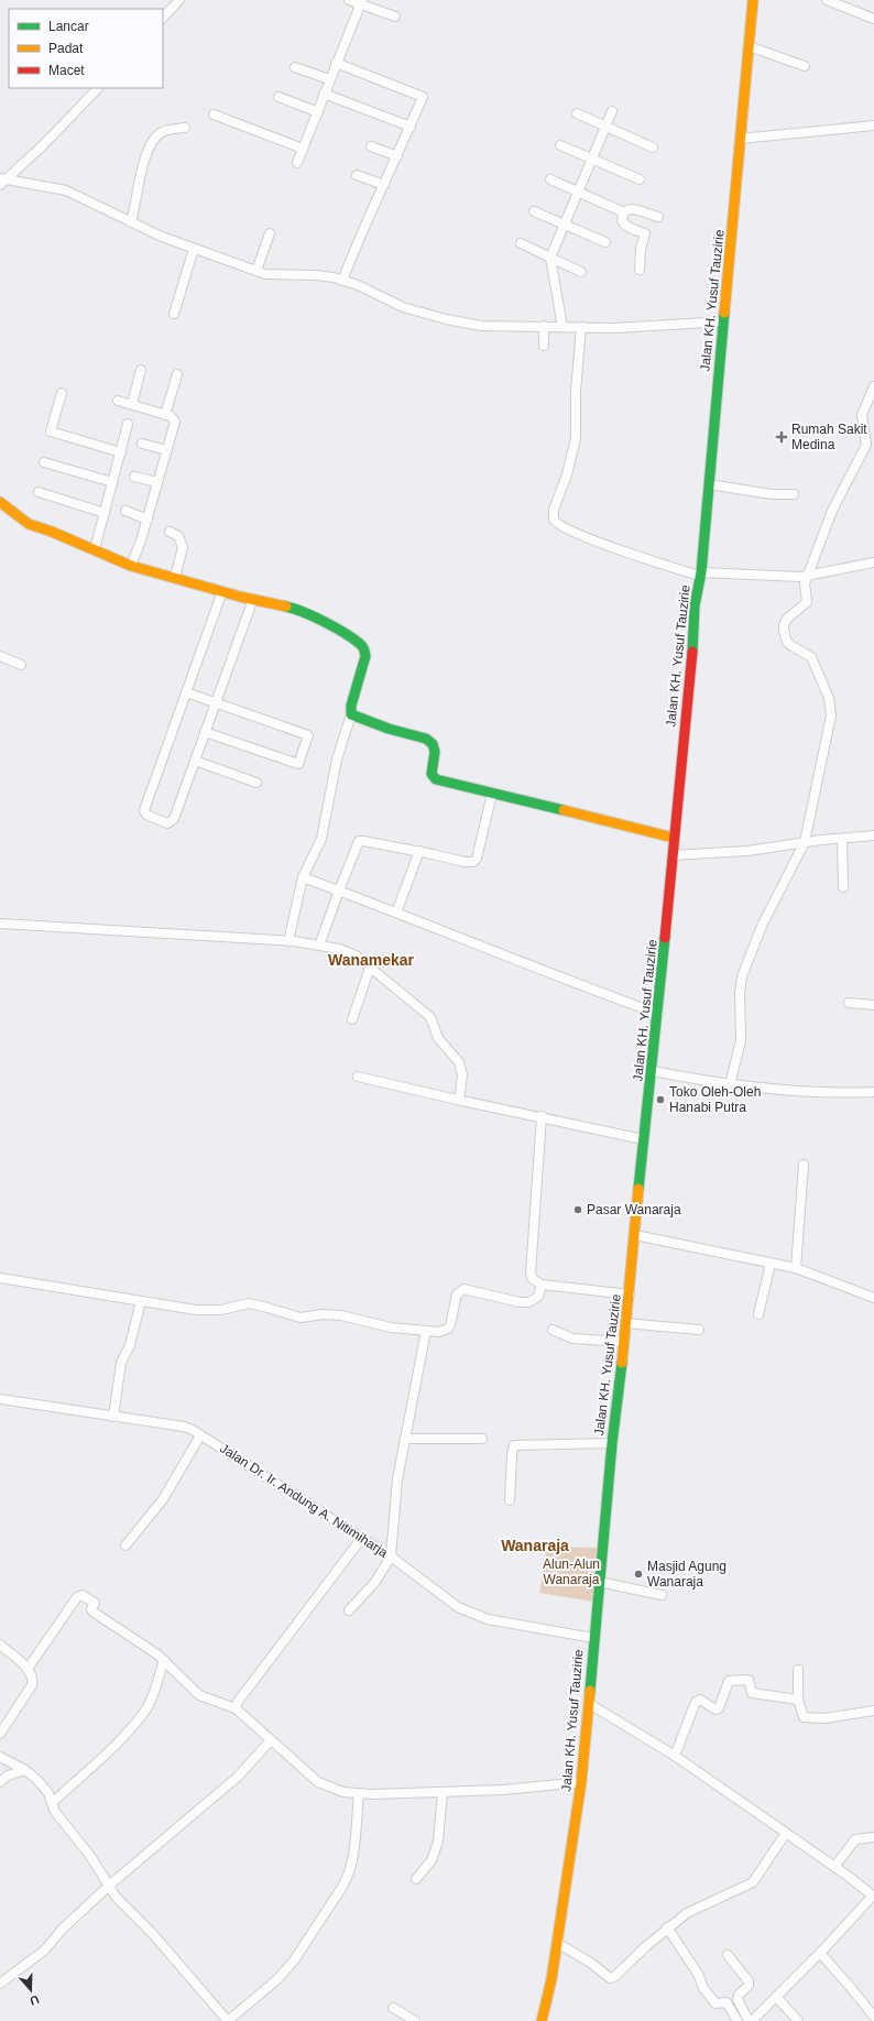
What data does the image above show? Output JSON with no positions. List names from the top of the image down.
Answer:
{
  "streets": {
    "main road": ["Jalan KH. Yusuf Tauzirie"],
    "street": ["Jalan Dr. Ir. Andung A. Nitimiharja"]
  },
  "crossings": [
    ["Jalan KH. Yusuf Tauzirie", "Jalan Dr. Ir. Andung A. Nitimiharja"]
  ],
  "districts": ["Wanamekar", "Wanaraja"],
  "parks": ["Alun-Alun Wanaraja"],
  "places": {
    "health": ["Rumah Sakit Medina"],
    "other": ["Toko Oleh-Oleh Hanabi Putra", "Pasar Wanaraja", "Masjid Agung Wanaraja"]
  },
  "legend": ["Lancar", "Padat", "Macet"],
  "north": "bottom"
}
